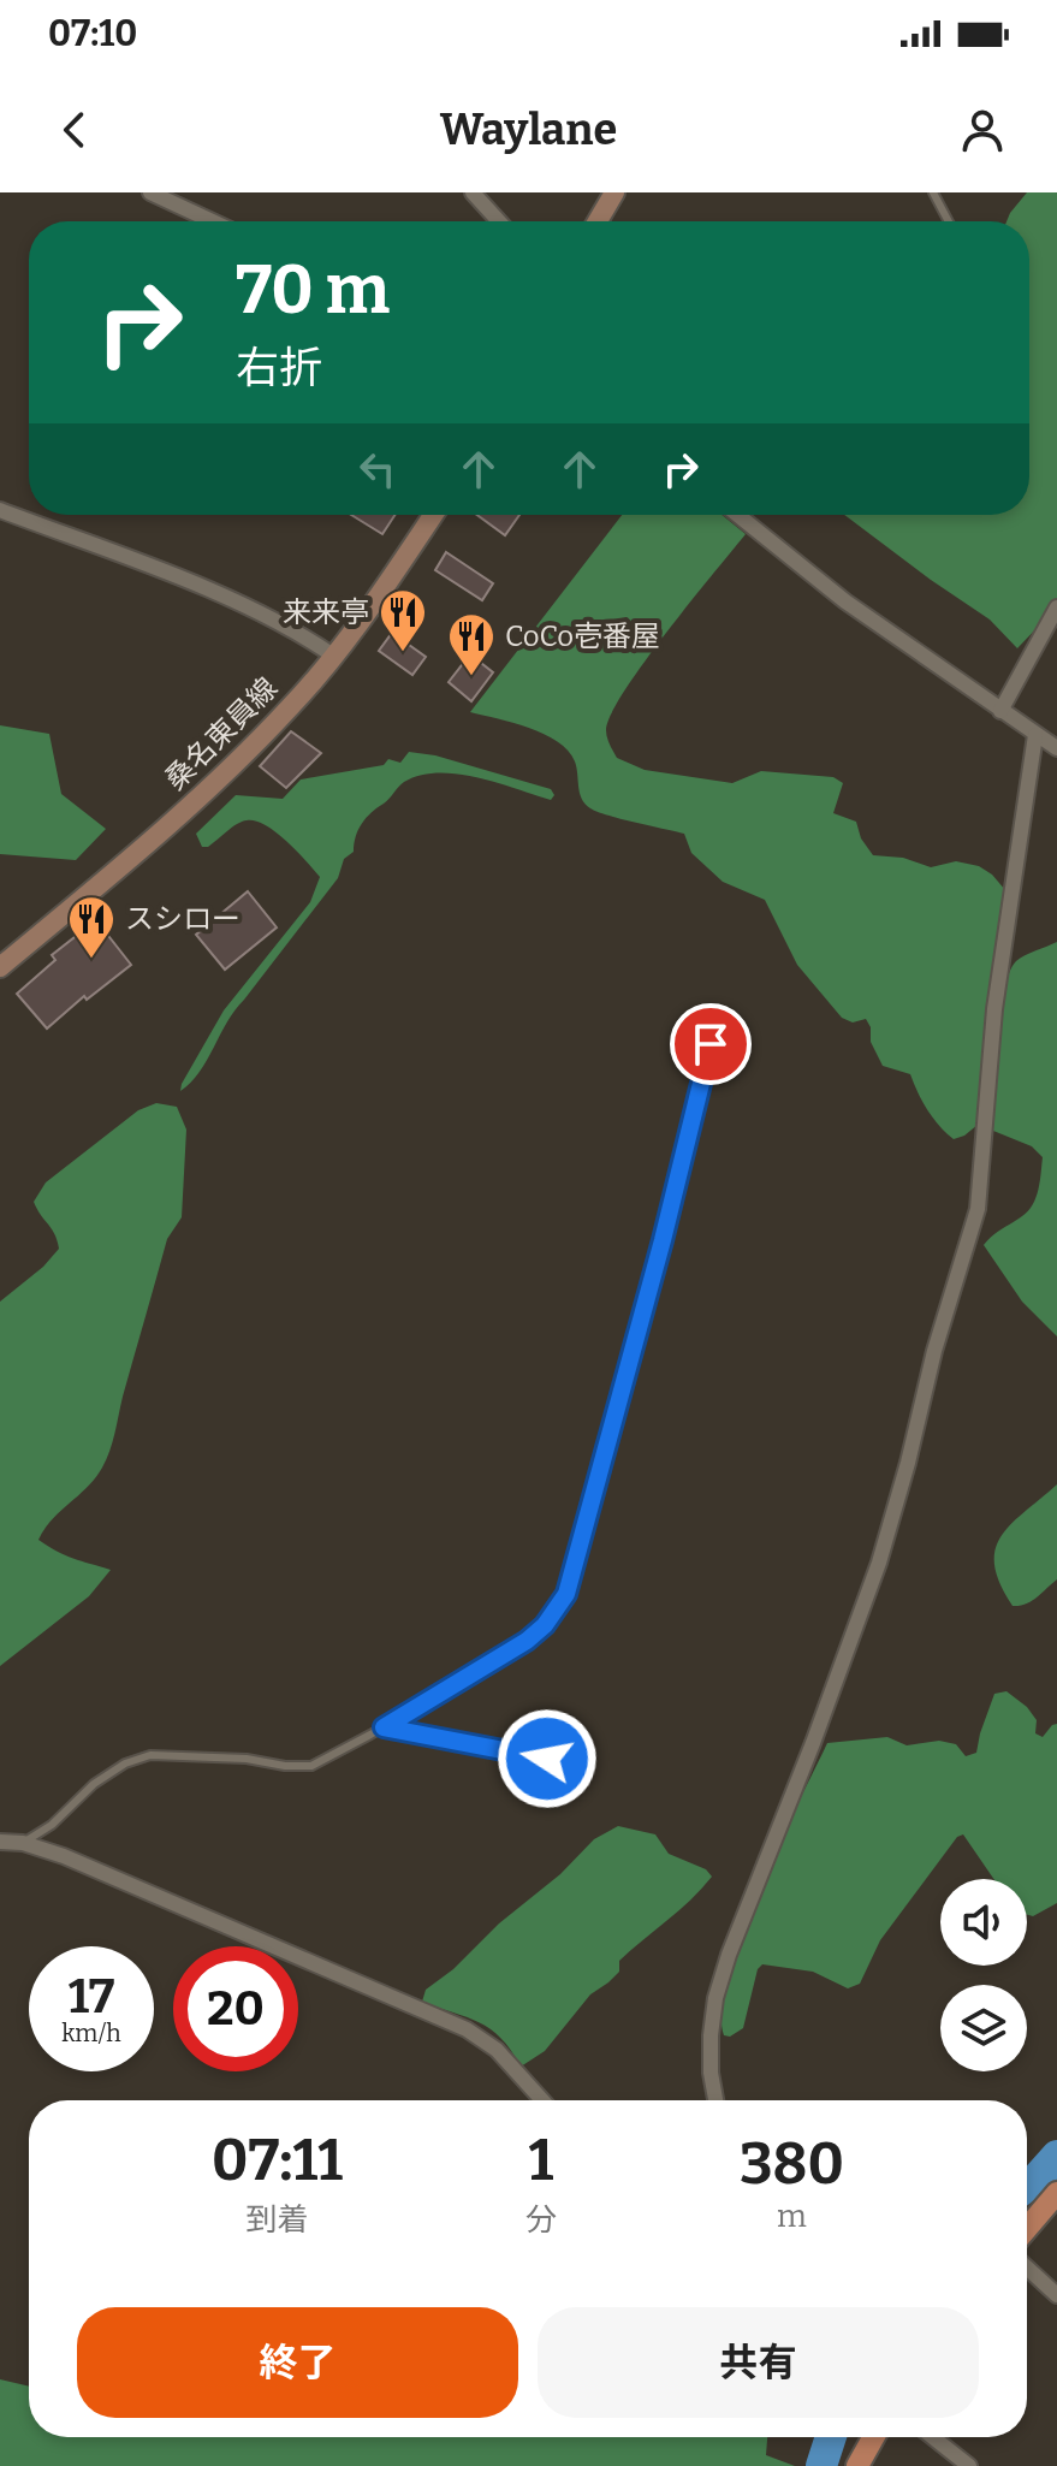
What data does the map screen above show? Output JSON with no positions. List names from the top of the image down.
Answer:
{
  "streets": {
    "main road": ["桑名東員線"]
  },
  "places": {
    "restaurant": ["来来亭", "CoCo壱番屋", "スシロー"]
  },
  "page": {
    "status": "07:10",
    "header": "Waylane",
    "turn": ["70 m", "右折"],
    "speed": "17 km/h",
    "limit": "20",
    "eta": [
      "07:11",
      "到着",
      "1",
      "分",
      "380",
      "m"
    ],
    "buttons": ["終了", "共有"]
  }
}
